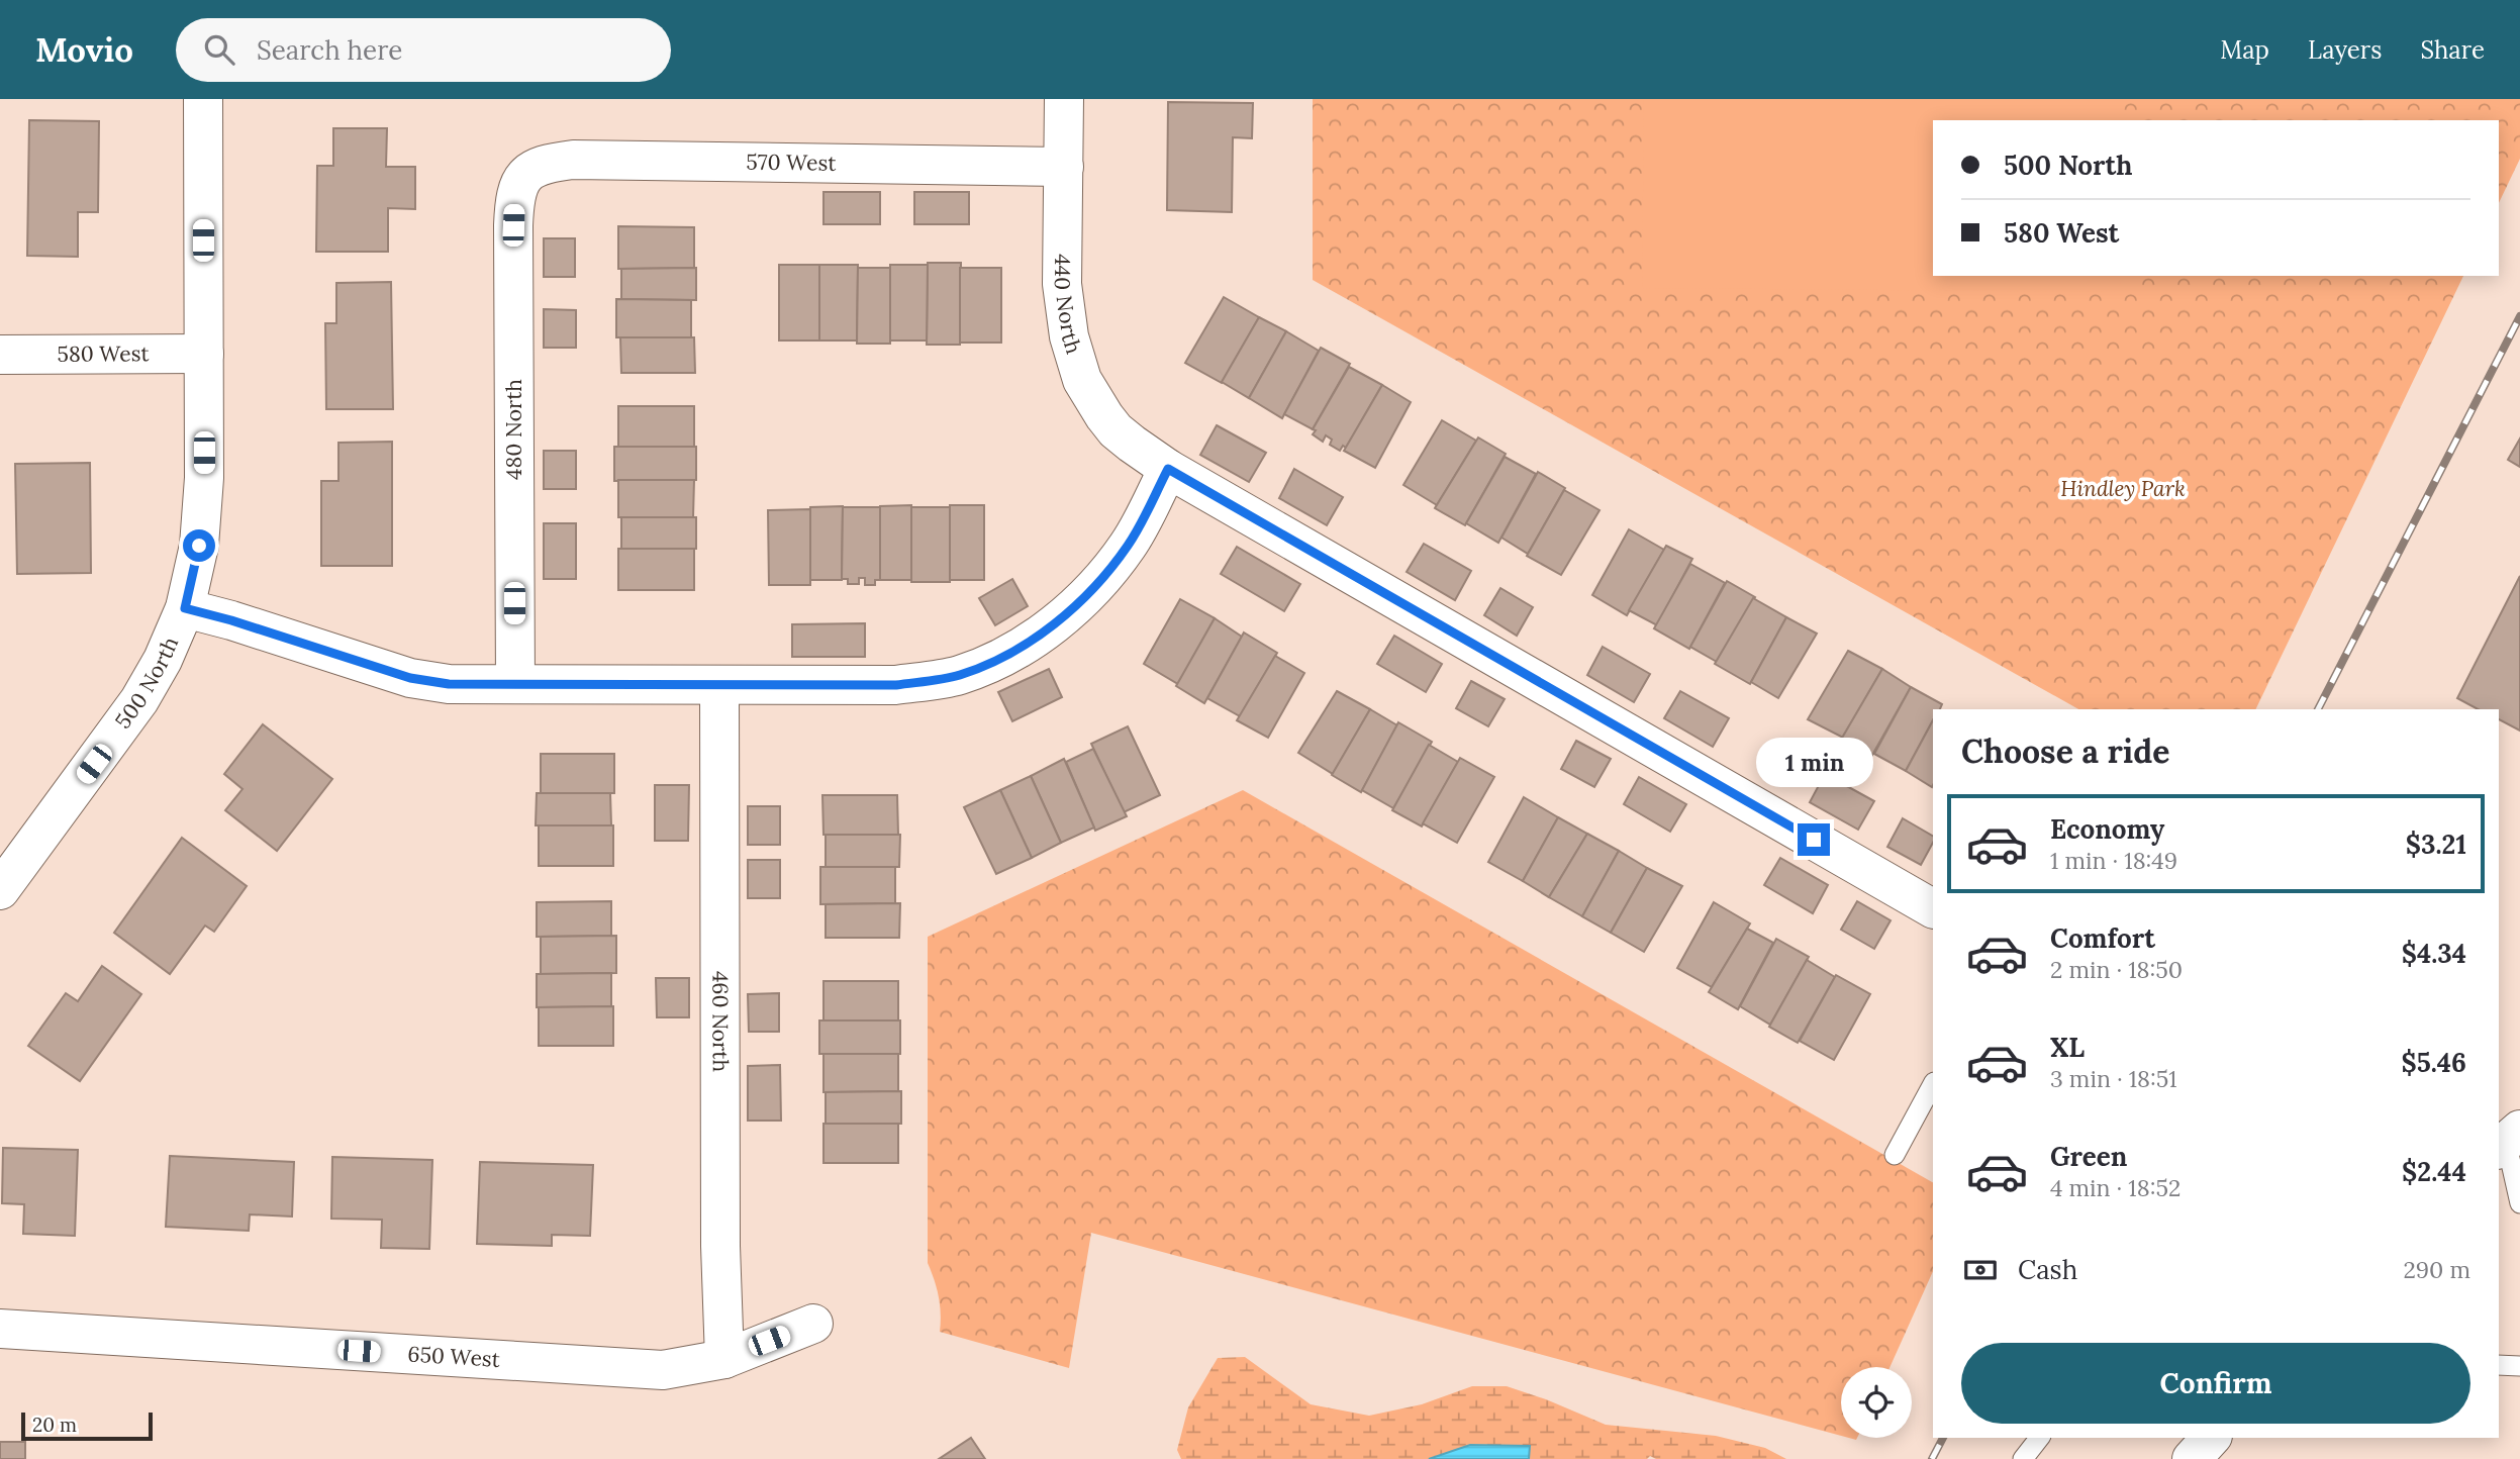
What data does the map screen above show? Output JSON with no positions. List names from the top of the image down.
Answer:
{
  "streets": {
    "street": [
      "570 West",
      "440 North",
      "580 West",
      "480 North",
      "500 North",
      "460 North",
      "650 West"
    ]
  },
  "crossings": [
    ["570 West", "440 North"],
    ["570 West", "480 North"],
    ["580 West", "500 North"],
    ["460 North", "650 West"]
  ],
  "parks": ["Hindley Park"],
  "scale_bar": "20 m",
  "page": {
    "header": "Movio",
    "search": "Search here",
    "nav": ["Map", "Layers", "Share"],
    "banner": ["500 North", "580 West"],
    "heading": "Choose a ride",
    "bubble": "1 min",
    "list": [
      {
        "name": "Economy",
        "note": "1 min · 18:49",
        "value": "$3.21"
      },
      {
        "name": "Comfort",
        "note": "2 min · 18:50",
        "value": "$4.34"
      },
      {
        "name": "XL",
        "note": "3 min · 18:51",
        "value": "$5.46"
      },
      {
        "name": "Green",
        "note": "4 min · 18:52",
        "value": "$2.44"
      }
    ],
    "pay": ["Cash", "290 m"],
    "buttons": "Confirm",
    "scale": "20 m"
  }
}
